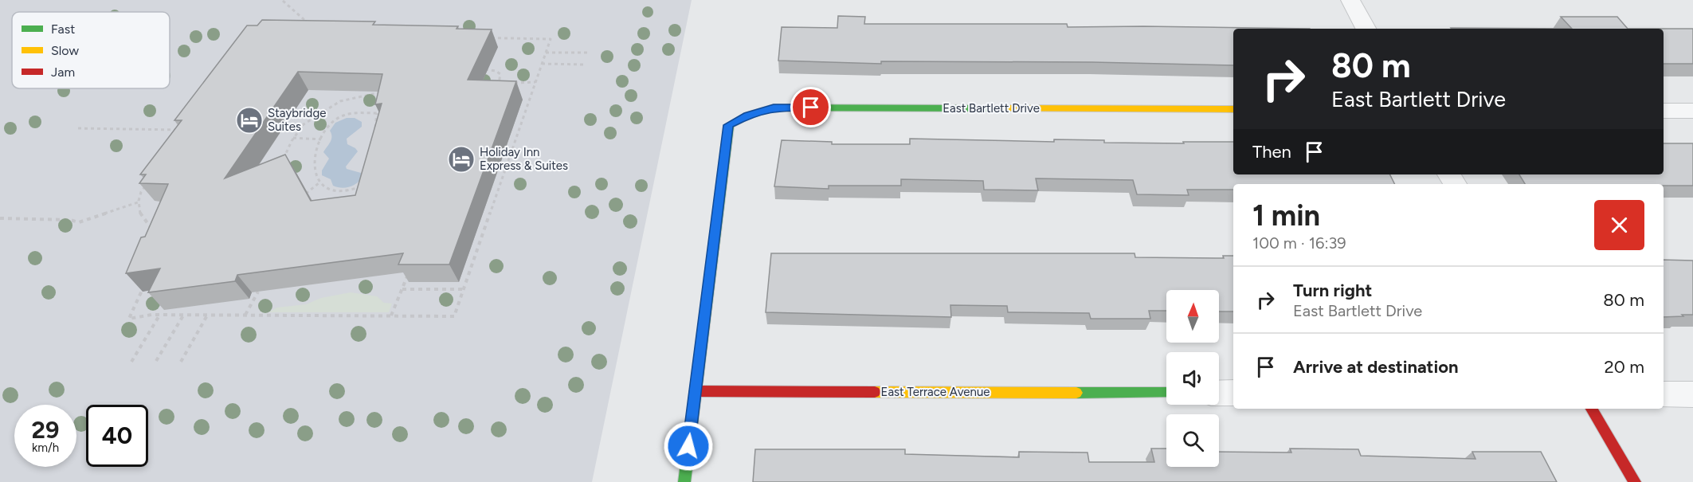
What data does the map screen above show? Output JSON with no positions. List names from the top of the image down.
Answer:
{
  "streets": {
    "street": ["East Bartlett Drive", "East Terrace Avenue"]
  },
  "crossings": [
    ["East Bartlett Drive", "East Terrace Avenue"]
  ],
  "places": {
    "hotel": ["Staybridge Suites", "Holiday Inn Express & Suites"]
  },
  "legend": ["Fast", "Slow", "Jam"],
  "north": "top",
  "page": {
    "turn": ["80 m", "East Bartlett Drive"],
    "then": "Then",
    "heading": ["1 min", "100 m · 16:39"],
    "list": [
      {
        "name": "Turn right",
        "note": "East Bartlett Drive",
        "value": "80 m"
      },
      {
        "name": "Arrive at destination",
        "value": "20 m"
      }
    ],
    "speed": "29 km/h",
    "limit": "40"
  }
}
